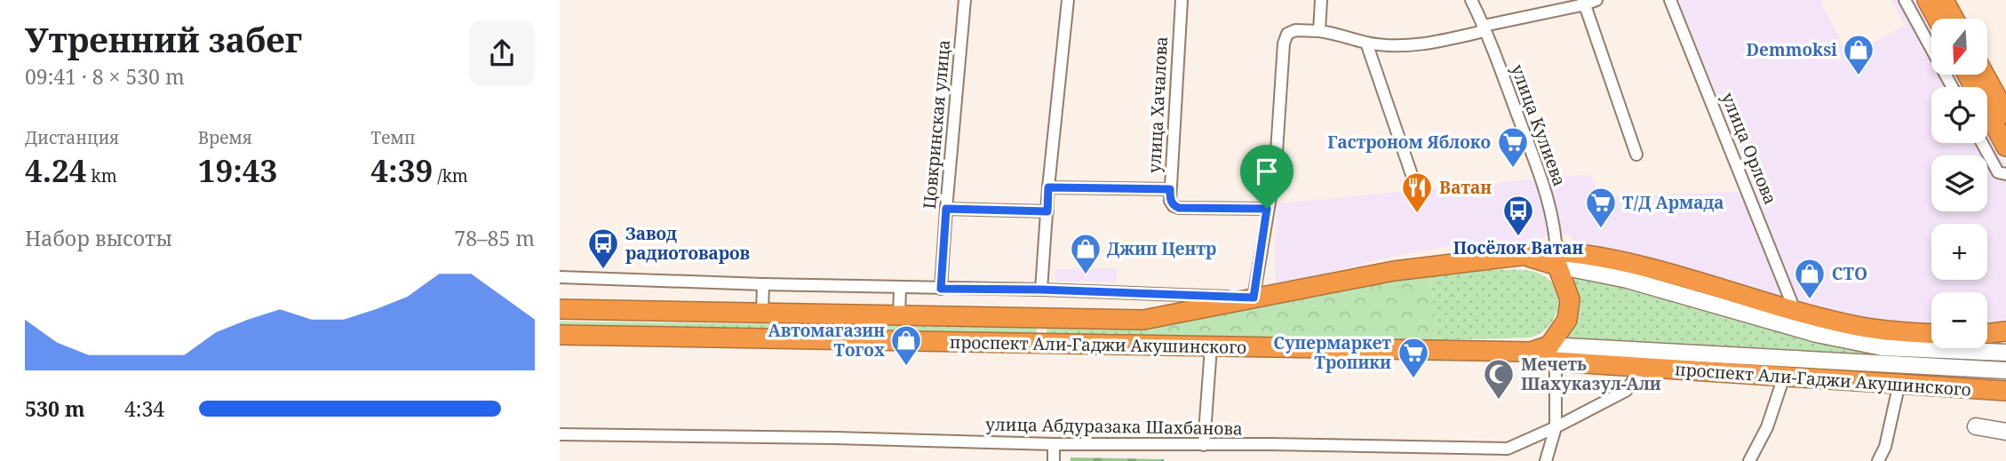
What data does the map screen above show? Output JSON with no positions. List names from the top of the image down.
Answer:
{
  "streets": {
    "highway": ["проспект Али-Гаджи Акушинского"],
    "street": [
      "улица Хачалова",
      "Цовкринская улица",
      "улица Кулиева",
      "улица Орлова",
      "улица Абдуразака Шахбанова"
    ]
  },
  "crossings": [
    ["улица Кулиева", "проспект Али-Гаджи Акушинского"],
    ["проспект Али-Гаджи Акушинского", "улица Абдуразака Шахбанова"]
  ],
  "places": {
    "shop": [
      "Demmoksi",
      "Джип Центр",
      "СТО",
      "Автомагазин Тогох"
    ],
    "supermarket": ["Гастроном Яблоко", "Т/Д Армада", "Супермаркет Тропики"],
    "restaurant": ["Ватан"],
    "bus stop": ["Посёлок Ватан", "Завод радиотоваров"],
    "mosque": ["Мечеть Шахуказул-Али"]
  },
  "north": "bottom",
  "page": {
    "heading": ["Утренний забег", "09:41 · 8 × 530 m"],
    "map_buttons": ["+", "−"],
    "stats": [
      ["Дистанция", "4.24 km"],
      ["Время", "19:43"],
      ["Темп", "4:39 /km"]
    ],
    "chart": ["Набор высоты", "78–85 m"],
    "list": [
      {
        "name": "530 m",
        "note": "4:34"
      }
    ]
  }
}
